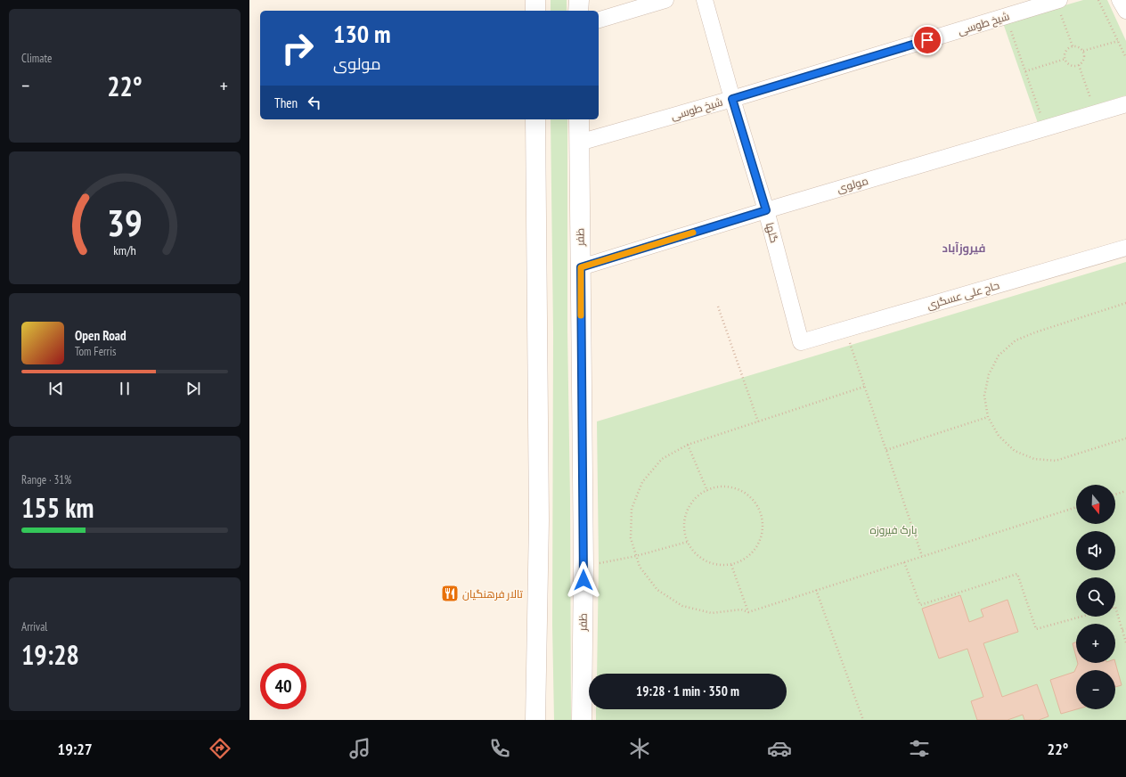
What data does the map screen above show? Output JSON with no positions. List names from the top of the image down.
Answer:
{
  "streets": {
    "street": [
      "شیخ طوسی",
      "مولوی",
      "گلها",
      "ظفر",
      "حاج علی عسگری"
    ]
  },
  "crossings": [
    ["شیخ طوسی", "گلها"],
    ["شیخ طوسی", "ظفر"],
    ["مولوی", "گلها"],
    ["مولوی", "ظفر"],
    ["گلها", "حاج علی عسگری"]
  ],
  "districts": ["فیروزآباد"],
  "parks": ["پارک فیروزه"],
  "places": {
    "restaurant": ["تالار فرهنگیان"]
  },
  "north": "bottom",
  "page": {
    "tile": [
      "Climate",
      ["Range · 31%", "155 km"],
      ["Arrival", "19:28"]
    ],
    "turn": ["130 m", "مولوی"],
    "heat": ["−", "22°", "+"],
    "then": "Then",
    "song": ["Open Road", "Tom Ferris"],
    "map_buttons": ["+", "−"],
    "limit": "40",
    "trip": "19:28 · 1 min · 350 m",
    "tabs": ["19:27", "22°"],
    "gauge": ["39", "km/h"]
  }
}
